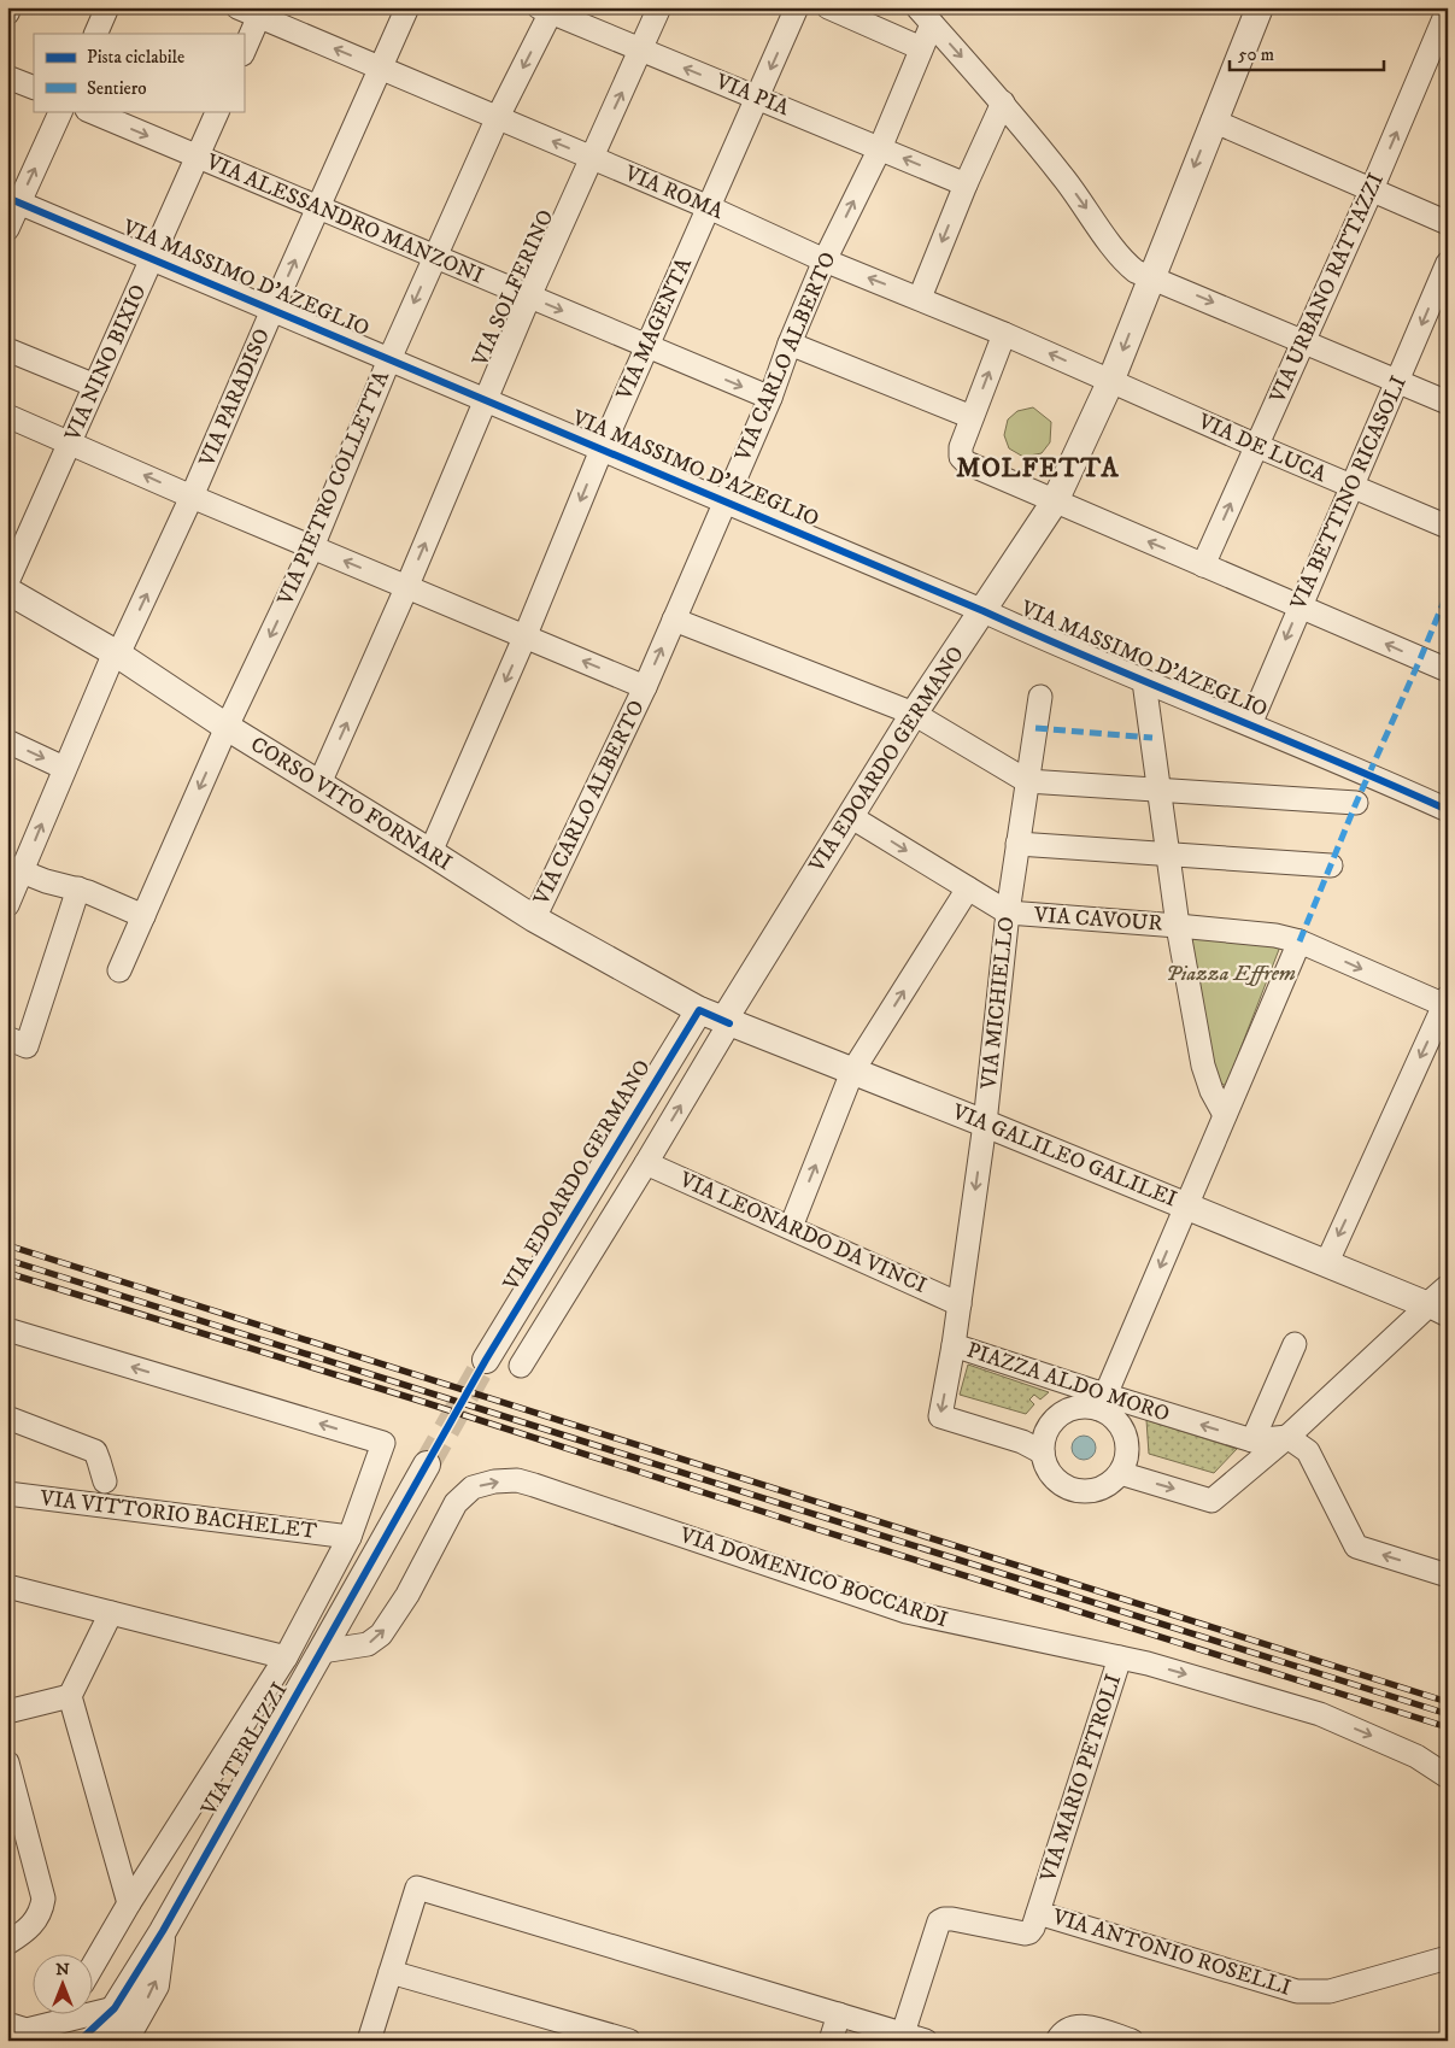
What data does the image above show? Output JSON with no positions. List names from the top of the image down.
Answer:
{
  "streets": {
    "street": [
      "VIA PIA",
      "VIA ROMA",
      "VIA ALESSANDRO MANZONI",
      "VIA MASSIMO D'AZEGLIO",
      "VIA SOLFERINO",
      "VIA URBANO RATTAZZI",
      "VIA MAGENTA",
      "VIA CARLO ALBERTO",
      "VIA NINO BIXIO",
      "VIA PARADISO",
      "VIA DE LUCA",
      "VIA PIETRO COLLETTA",
      "VIA BETTINO RICASOLI",
      "VIA EDOARDO GERMANO",
      "CORSO VITO FORNARI",
      "VIA CAVOUR",
      "VIA MICHIELLO",
      "VIA GALILEO GALILEI",
      "VIA LEONARDO DA VINCI",
      "PIAZZA ALDO MORO",
      "VIA VITTORIO BACHELET",
      "VIA DOMENICO BOCCARDI",
      "VIA TERLIZZI",
      "VIA MARIO PETROLI",
      "VIA ANTONIO ROSELLI"
    ]
  },
  "crossings": [
    ["VIA PIA", "VIA SOLFERINO"],
    ["VIA PIA", "VIA MAGENTA"],
    ["VIA PIA", "VIA CARLO ALBERTO"],
    ["VIA PIA", "VIA PIETRO COLLETTA"],
    ["VIA ROMA", "VIA SOLFERINO"],
    ["VIA ROMA", "VIA MAGENTA"],
    ["VIA ROMA", "VIA CARLO ALBERTO"],
    ["VIA ROMA", "VIA PARADISO"],
    ["VIA ROMA", "VIA DE LUCA"],
    ["VIA ROMA", "VIA PIETRO COLLETTA"],
    ["VIA ROMA", "VIA EDOARDO GERMANO"],
    ["VIA ALESSANDRO MANZONI", "VIA SOLFERINO"],
    ["VIA ALESSANDRO MANZONI", "VIA MAGENTA"],
    ["VIA ALESSANDRO MANZONI", "VIA CARLO ALBERTO"],
    ["VIA ALESSANDRO MANZONI", "VIA NINO BIXIO"],
    ["VIA ALESSANDRO MANZONI", "VIA PARADISO"],
    ["VIA ALESSANDRO MANZONI", "VIA PIETRO COLLETTA"],
    ["VIA MASSIMO D'AZEGLIO", "VIA SOLFERINO"],
    ["VIA MASSIMO D'AZEGLIO", "VIA MAGENTA"],
    ["VIA MASSIMO D'AZEGLIO", "VIA CARLO ALBERTO"],
    ["VIA MASSIMO D'AZEGLIO", "VIA NINO BIXIO"],
    ["VIA MASSIMO D'AZEGLIO", "VIA PARADISO"],
    ["VIA MASSIMO D'AZEGLIO", "VIA PIETRO COLLETTA"],
    ["VIA MASSIMO D'AZEGLIO", "VIA BETTINO RICASOLI"],
    ["VIA MASSIMO D'AZEGLIO", "VIA EDOARDO GERMANO"],
    ["VIA SOLFERINO", "CORSO VITO FORNARI"],
    ["VIA URBANO RATTAZZI", "VIA DE LUCA"],
    ["VIA MAGENTA", "CORSO VITO FORNARI"],
    ["VIA CARLO ALBERTO", "CORSO VITO FORNARI"],
    ["VIA PARADISO", "CORSO VITO FORNARI"],
    ["VIA DE LUCA", "VIA BETTINO RICASOLI"],
    ["VIA DE LUCA", "VIA EDOARDO GERMANO"],
    ["VIA PIETRO COLLETTA", "CORSO VITO FORNARI"],
    ["VIA EDOARDO GERMANO", "CORSO VITO FORNARI"],
    ["VIA EDOARDO GERMANO", "VIA CAVOUR"],
    ["VIA EDOARDO GERMANO", "VIA GALILEO GALILEI"],
    ["VIA EDOARDO GERMANO", "VIA LEONARDO DA VINCI"],
    ["CORSO VITO FORNARI", "VIA GALILEO GALILEI"],
    ["VIA CAVOUR", "VIA MICHIELLO"],
    ["VIA MICHIELLO", "VIA GALILEO GALILEI"],
    ["VIA MICHIELLO", "VIA LEONARDO DA VINCI"],
    ["VIA MICHIELLO", "PIAZZA ALDO MORO"],
    ["VIA DOMENICO BOCCARDI", "VIA TERLIZZI"],
    ["VIA DOMENICO BOCCARDI", "VIA MARIO PETROLI"],
    ["VIA MARIO PETROLI", "VIA ANTONIO ROSELLI"]
  ],
  "one_way": [
    "VIA ROMA",
    "VIA ALESSANDRO MANZONI",
    "VIA SOLFERINO",
    "VIA URBANO RATTAZZI",
    "VIA MAGENTA",
    "VIA PARADISO",
    "VIA PIETRO COLLETTA",
    "VIA BETTINO RICASOLI",
    "VIA DOMENICO BOCCARDI"
  ],
  "districts": ["MOLFETTA"],
  "parks": ["Piazza Effrem"],
  "legend": ["Pista ciclabile", "Sentiero"],
  "scale_bar": "50 m",
  "north": "top"
}
